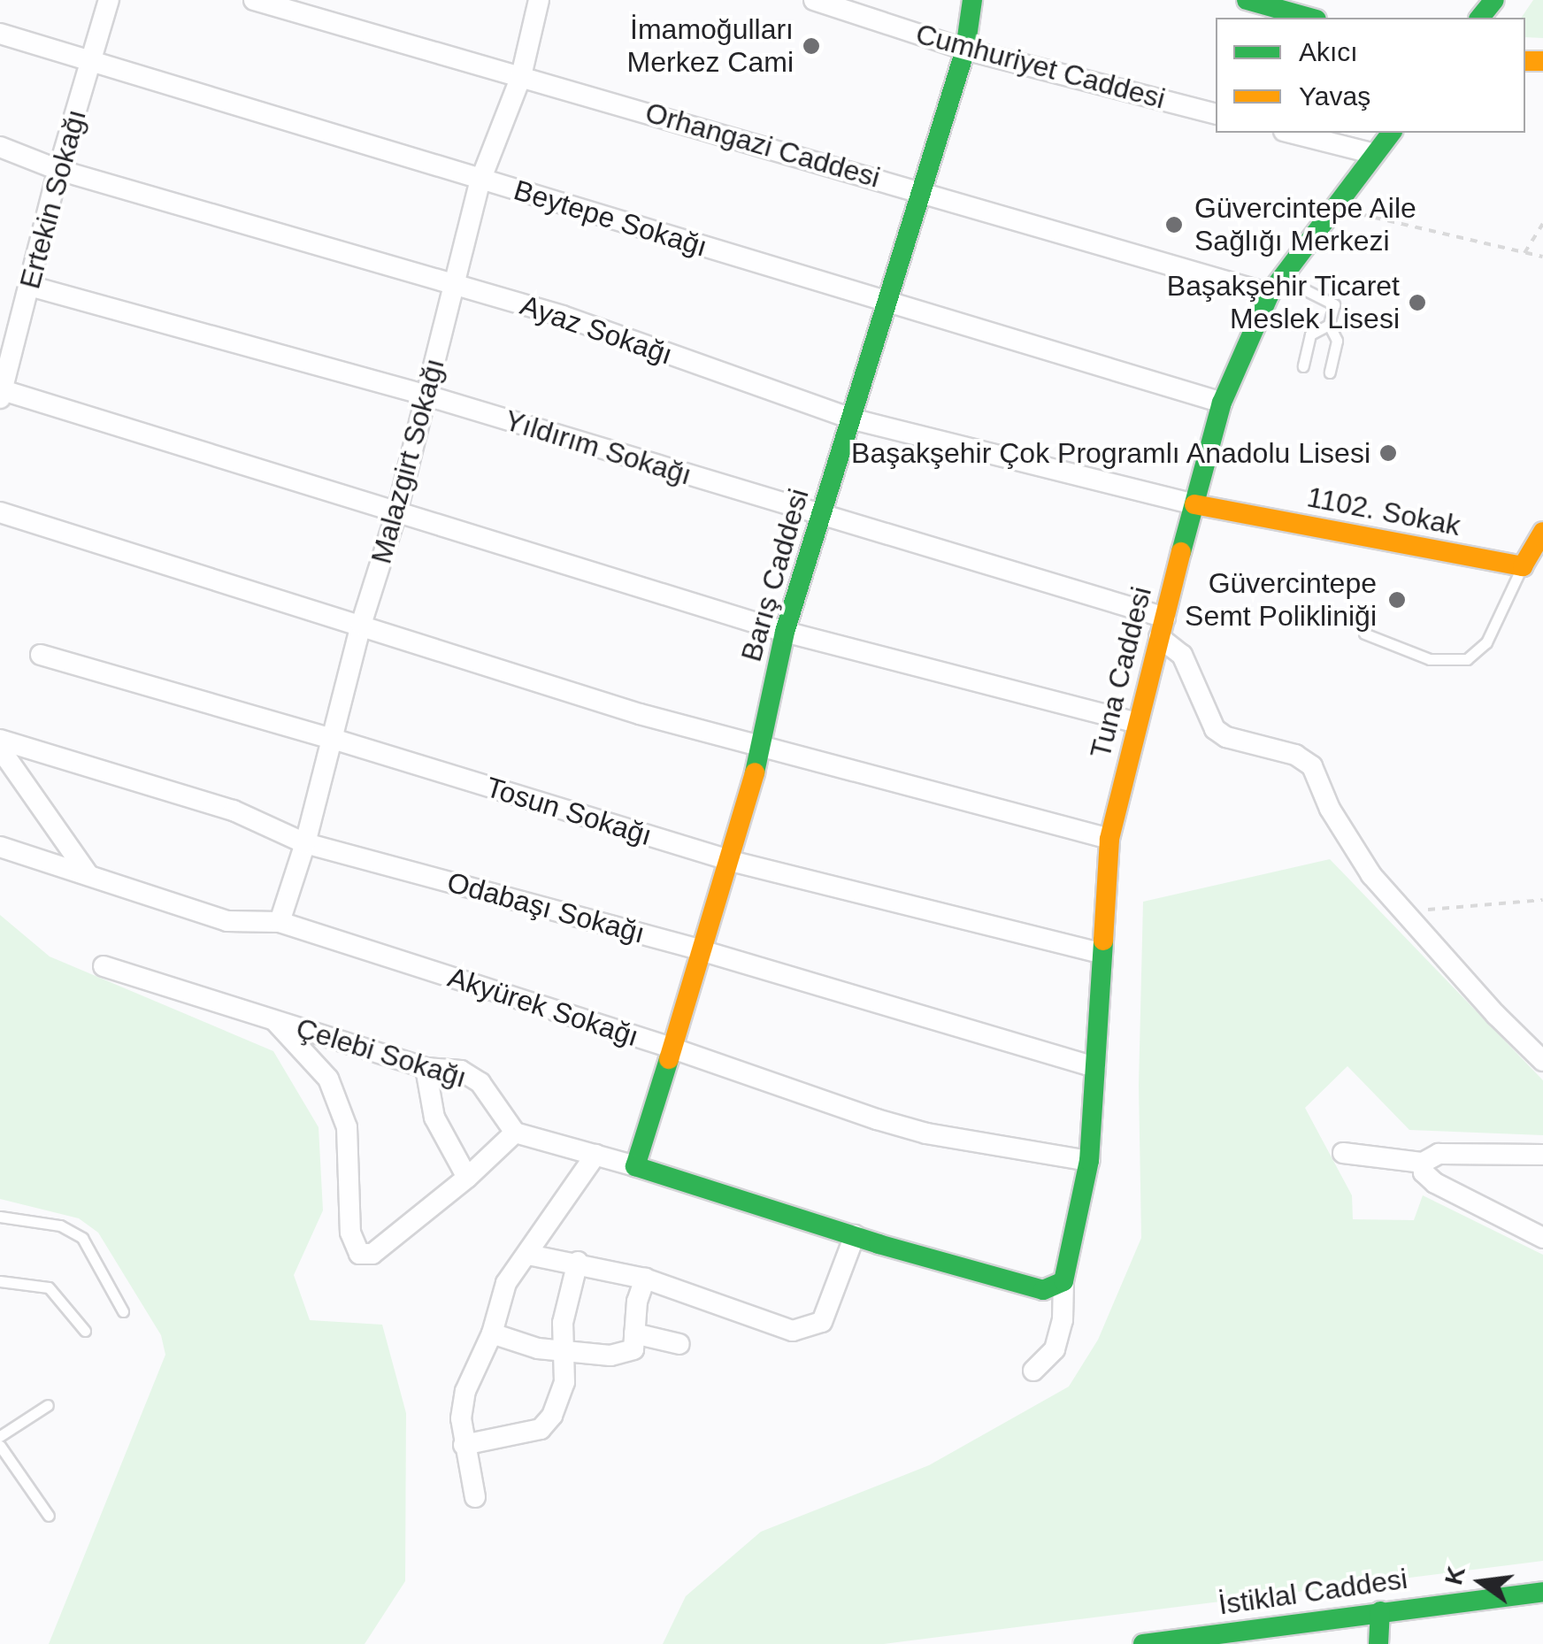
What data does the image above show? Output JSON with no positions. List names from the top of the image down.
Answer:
{
  "streets": {
    "street": [
      "Cumhuriyet Caddesi",
      "Orhangazi Caddesi",
      "Ertekin Sokağı",
      "Beytepe Sokağı",
      "Ayaz Sokağı",
      "Yıldırım Sokağı",
      "Malazgirt Sokağı",
      "1102. Sokak",
      "Barış Caddesi",
      "Tuna Caddesi",
      "Tosun Sokağı",
      "Odabaşı Sokağı",
      "Akyürek Sokağı",
      "Çelebi Sokağı",
      "İstiklal Caddesi"
    ]
  },
  "crossings": [
    ["Cumhuriyet Caddesi", "Barış Caddesi"],
    ["Orhangazi Caddesi", "Malazgirt Sokağı"],
    ["Orhangazi Caddesi", "Barış Caddesi"],
    ["Orhangazi Caddesi", "Tuna Caddesi"],
    ["Ertekin Sokağı", "Beytepe Sokağı"],
    ["Ertekin Sokağı", "Ayaz Sokağı"],
    ["Ertekin Sokağı", "Yıldırım Sokağı"],
    ["Beytepe Sokağı", "Malazgirt Sokağı"],
    ["Beytepe Sokağı", "Barış Caddesi"],
    ["Beytepe Sokağı", "Tuna Caddesi"],
    ["Ayaz Sokağı", "Malazgirt Sokağı"],
    ["Ayaz Sokağı", "1102. Sokak"],
    ["Ayaz Sokağı", "Barış Caddesi"],
    ["Ayaz Sokağı", "Tuna Caddesi"],
    ["Yıldırım Sokağı", "Malazgirt Sokağı"],
    ["Yıldırım Sokağı", "Barış Caddesi"],
    ["Yıldırım Sokağı", "Tuna Caddesi"],
    ["Malazgirt Sokağı", "Tosun Sokağı"],
    ["Malazgirt Sokağı", "Odabaşı Sokağı"],
    ["Malazgirt Sokağı", "Akyürek Sokağı"],
    ["1102. Sokak", "Tuna Caddesi"],
    ["Barış Caddesi", "Tosun Sokağı"],
    ["Barış Caddesi", "Odabaşı Sokağı"],
    ["Barış Caddesi", "Akyürek Sokağı"],
    ["Tuna Caddesi", "Tosun Sokağı"],
    ["Tuna Caddesi", "Odabaşı Sokağı"],
    ["Tuna Caddesi", "Akyürek Sokağı"]
  ],
  "places": [
    "İmamoğulları Merkez Cami",
    "Güvercintepe Aile Sağlığı Merkezi",
    "Başakşehir Ticaret Meslek Lisesi",
    "Başakşehir Çok Programlı Anadolu Lisesi",
    "Güvercintepe Semt Polikliniği"
  ],
  "legend": ["Akıcı", "Yavaş"],
  "north": "left"
}
